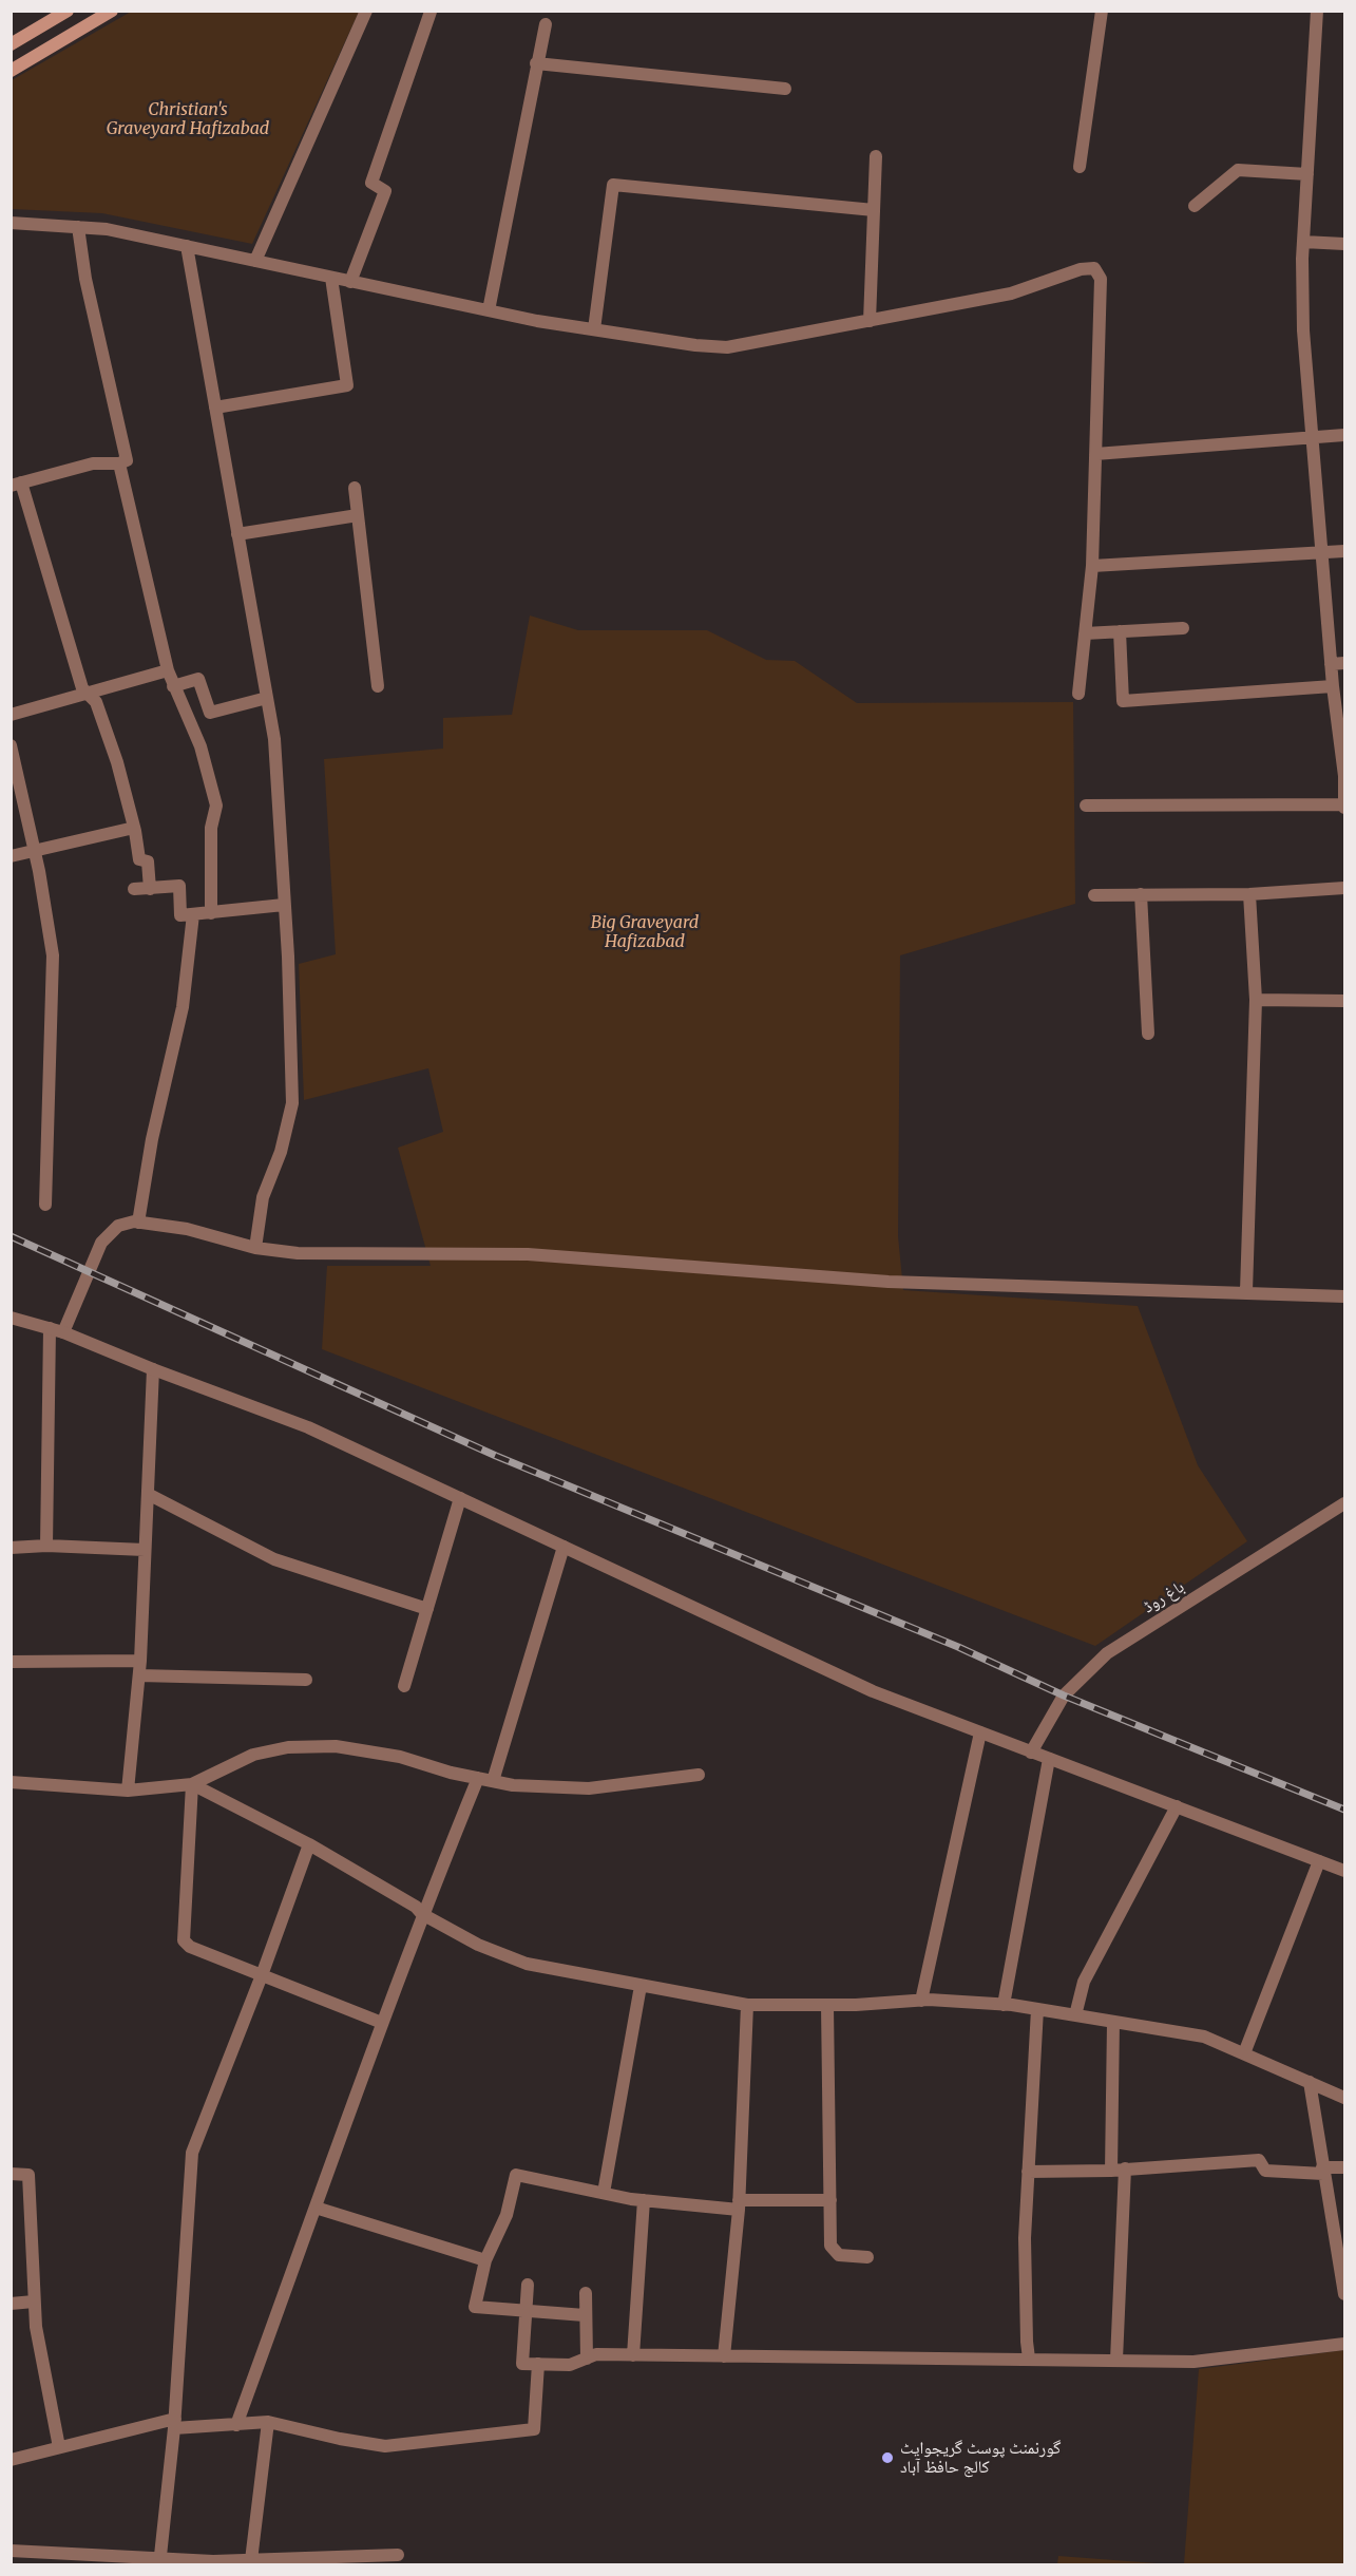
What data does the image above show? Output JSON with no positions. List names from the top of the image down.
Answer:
{
  "streets": {
    "street": ["باغ روڈ"]
  },
  "parks": ["Christian's Graveyard Hafizabad", "Big Graveyard Hafizabad"],
  "places": ["گورنمنٹ پوسٹ گریجوایٹ کالج حافظ آباد"]
}
